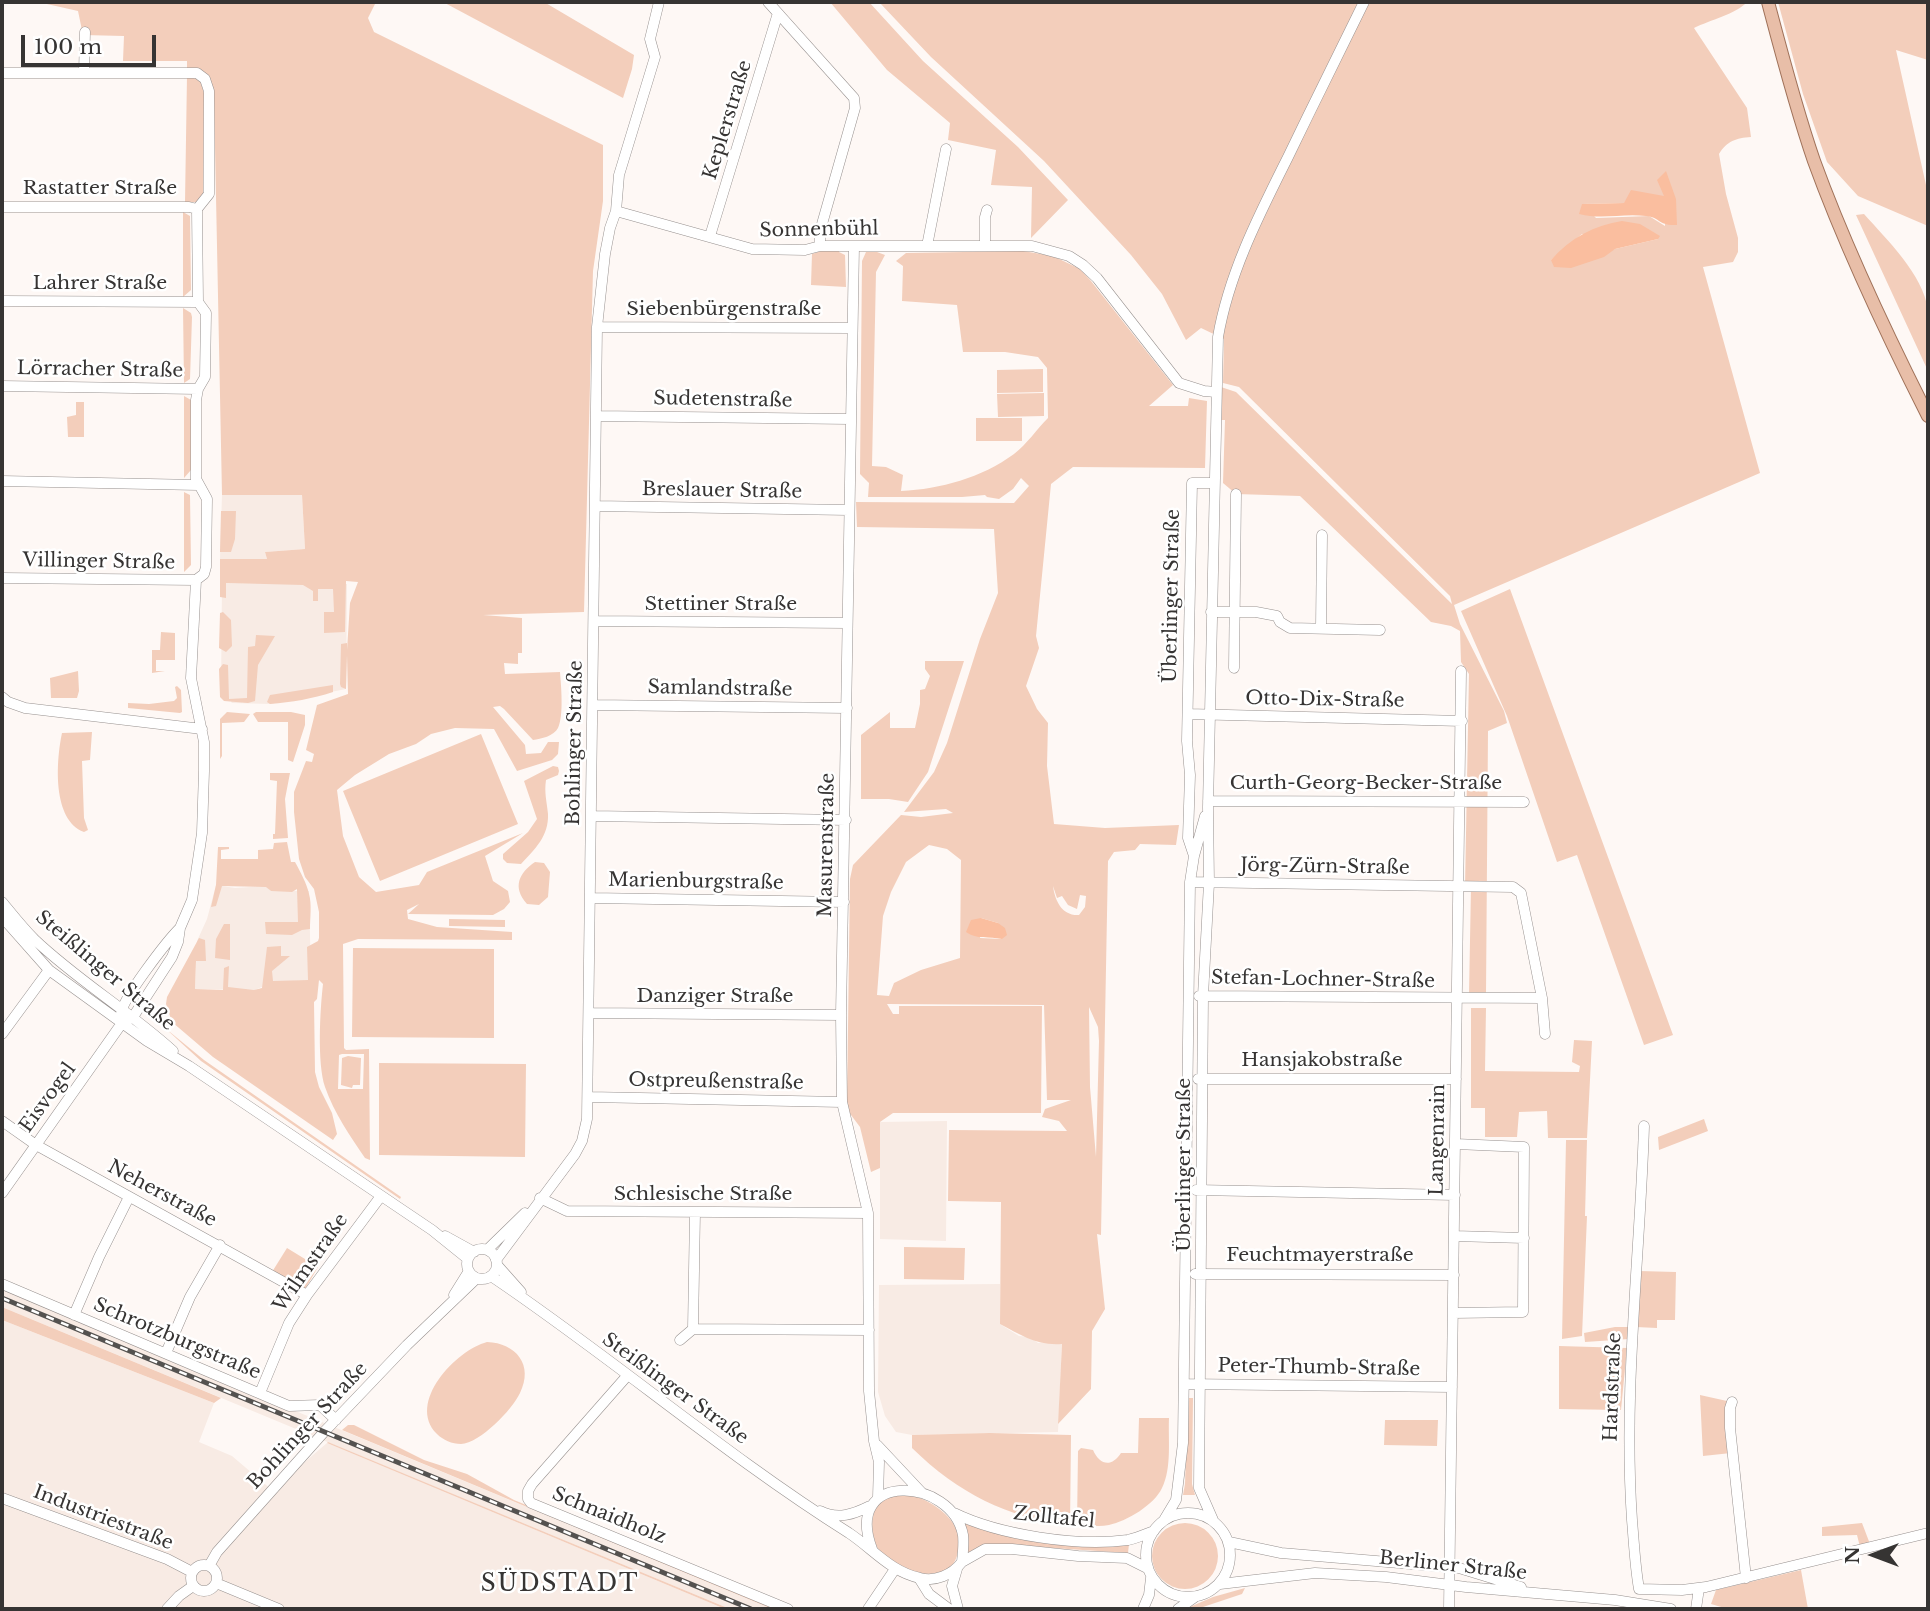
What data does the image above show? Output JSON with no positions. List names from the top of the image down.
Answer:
{
  "streets": {
    "street": [
      "Keplerstraße",
      "Rastatter Straße",
      "Sonnenbühl",
      "Lahrer Straße",
      "Siebenbürgenstraße",
      "Lörracher Straße",
      "Sudetenstraße",
      "Breslauer Straße",
      "Villinger Straße",
      "Überlinger Straße",
      "Stettiner Straße",
      "Samlandstraße",
      "Otto-Dix-Straße",
      "Bohlinger Straße",
      "Curth-Georg-Becker-Straße",
      "Masurenstraße",
      "Jörg-Zürn-Straße",
      "Marienburgstraße",
      "Steißlinger Straße",
      "Stefan-Lochner-Straße",
      "Danziger Straße",
      "Hansjakobstraße",
      "Ostpreußenstraße",
      "Eisvogel",
      "Langenrain",
      "Neherstraße",
      "Schlesische Straße",
      "Feuchtmayerstraße",
      "Wilmstraße",
      "Schrotzburgstraße",
      "Peter-Thumb-Straße",
      "Hardstraße",
      "Schnaidholz",
      "Industriestraße",
      "Zolltafel",
      "Berliner Straße"
    ]
  },
  "crossings": [
    ["Keplerstraße", "Sonnenbühl"],
    ["Sonnenbühl", "Überlinger Straße"],
    ["Sonnenbühl", "Bohlinger Straße"],
    ["Sonnenbühl", "Masurenstraße"],
    ["Siebenbürgenstraße", "Bohlinger Straße"],
    ["Siebenbürgenstraße", "Masurenstraße"],
    ["Sudetenstraße", "Bohlinger Straße"],
    ["Sudetenstraße", "Masurenstraße"],
    ["Breslauer Straße", "Bohlinger Straße"],
    ["Breslauer Straße", "Masurenstraße"],
    ["Überlinger Straße", "Otto-Dix-Straße"],
    ["Überlinger Straße", "Curth-Georg-Becker-Straße"],
    ["Überlinger Straße", "Jörg-Zürn-Straße"],
    ["Überlinger Straße", "Stefan-Lochner-Straße"],
    ["Überlinger Straße", "Hansjakobstraße"],
    ["Überlinger Straße", "Feuchtmayerstraße"],
    ["Überlinger Straße", "Peter-Thumb-Straße"],
    ["Überlinger Straße", "Zolltafel"],
    ["Überlinger Straße", "Berliner Straße"],
    ["Stettiner Straße", "Bohlinger Straße"],
    ["Stettiner Straße", "Masurenstraße"],
    ["Samlandstraße", "Bohlinger Straße"],
    ["Samlandstraße", "Masurenstraße"],
    ["Otto-Dix-Straße", "Langenrain"],
    ["Bohlinger Straße", "Marienburgstraße"],
    ["Bohlinger Straße", "Steißlinger Straße"],
    ["Bohlinger Straße", "Danziger Straße"],
    ["Bohlinger Straße", "Ostpreußenstraße"],
    ["Bohlinger Straße", "Schlesische Straße"],
    ["Bohlinger Straße", "Schrotzburgstraße"],
    ["Bohlinger Straße", "Industriestraße"],
    ["Curth-Georg-Becker-Straße", "Langenrain"],
    ["Masurenstraße", "Marienburgstraße"],
    ["Masurenstraße", "Steißlinger Straße"],
    ["Masurenstraße", "Danziger Straße"],
    ["Masurenstraße", "Ostpreußenstraße"],
    ["Masurenstraße", "Schlesische Straße"],
    ["Masurenstraße", "Zolltafel"],
    ["Jörg-Zürn-Straße", "Stefan-Lochner-Straße"],
    ["Jörg-Zürn-Straße", "Langenrain"],
    ["Steißlinger Straße", "Eisvogel"],
    ["Steißlinger Straße", "Wilmstraße"],
    ["Steißlinger Straße", "Schnaidholz"],
    ["Steißlinger Straße", "Zolltafel"],
    ["Stefan-Lochner-Straße", "Langenrain"],
    ["Hansjakobstraße", "Langenrain"],
    ["Eisvogel", "Neherstraße"],
    ["Langenrain", "Feuchtmayerstraße"],
    ["Langenrain", "Peter-Thumb-Straße"],
    ["Langenrain", "Berliner Straße"],
    ["Neherstraße", "Wilmstraße"],
    ["Wilmstraße", "Schrotzburgstraße"],
    ["Zolltafel", "Berliner Straße"]
  ],
  "districts": ["SÜDSTADT"],
  "scale_bar": "100 m",
  "north": "left"
}
